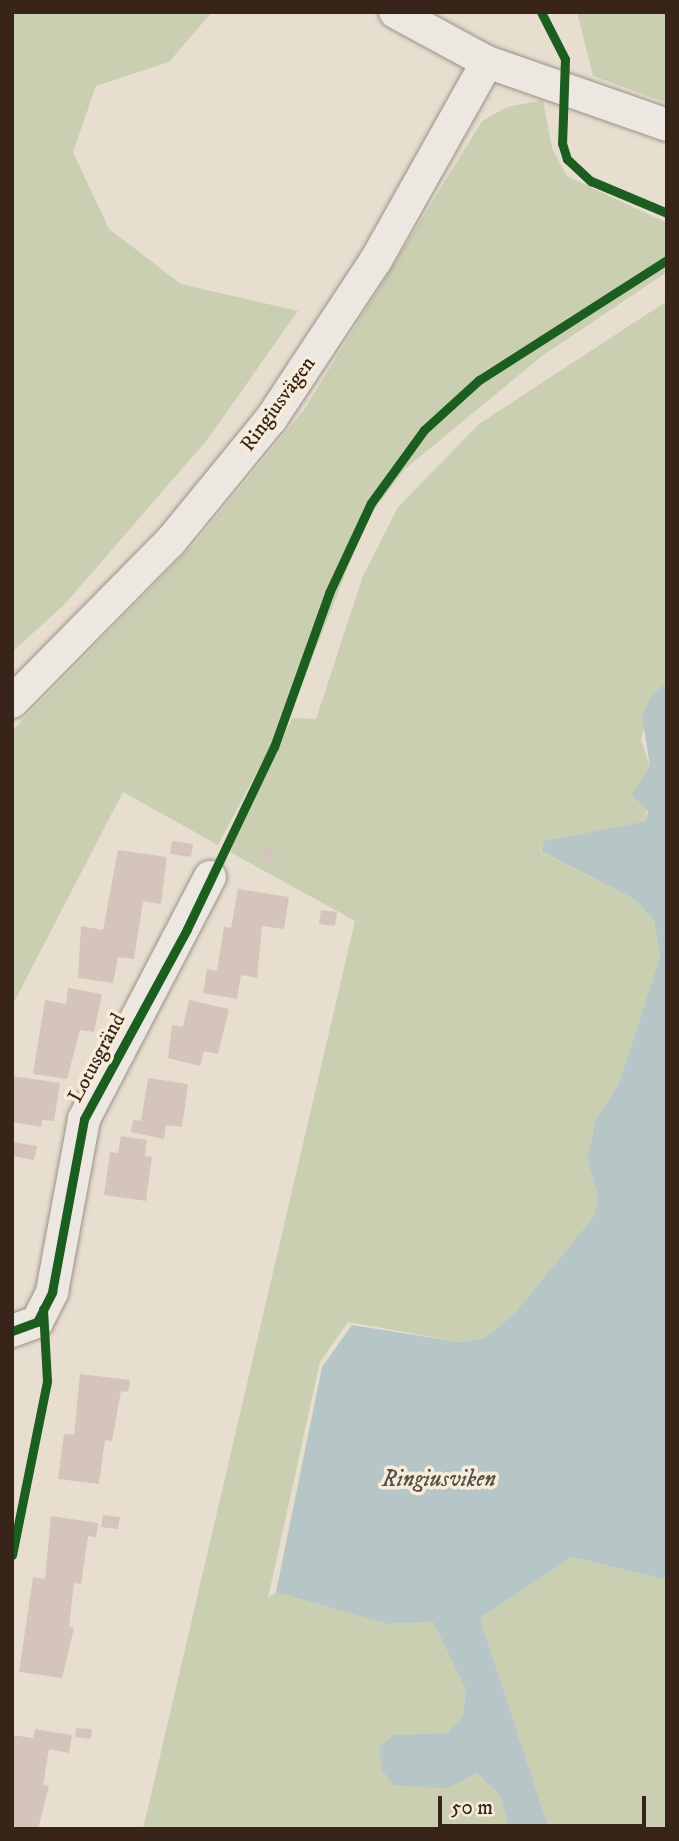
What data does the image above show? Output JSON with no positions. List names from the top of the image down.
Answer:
{
  "streets": {
    "street": ["Ringiusvägen", "Lotusgränd"]
  },
  "water": ["Ringiusviken"],
  "scale_bar": "50 m"
}
